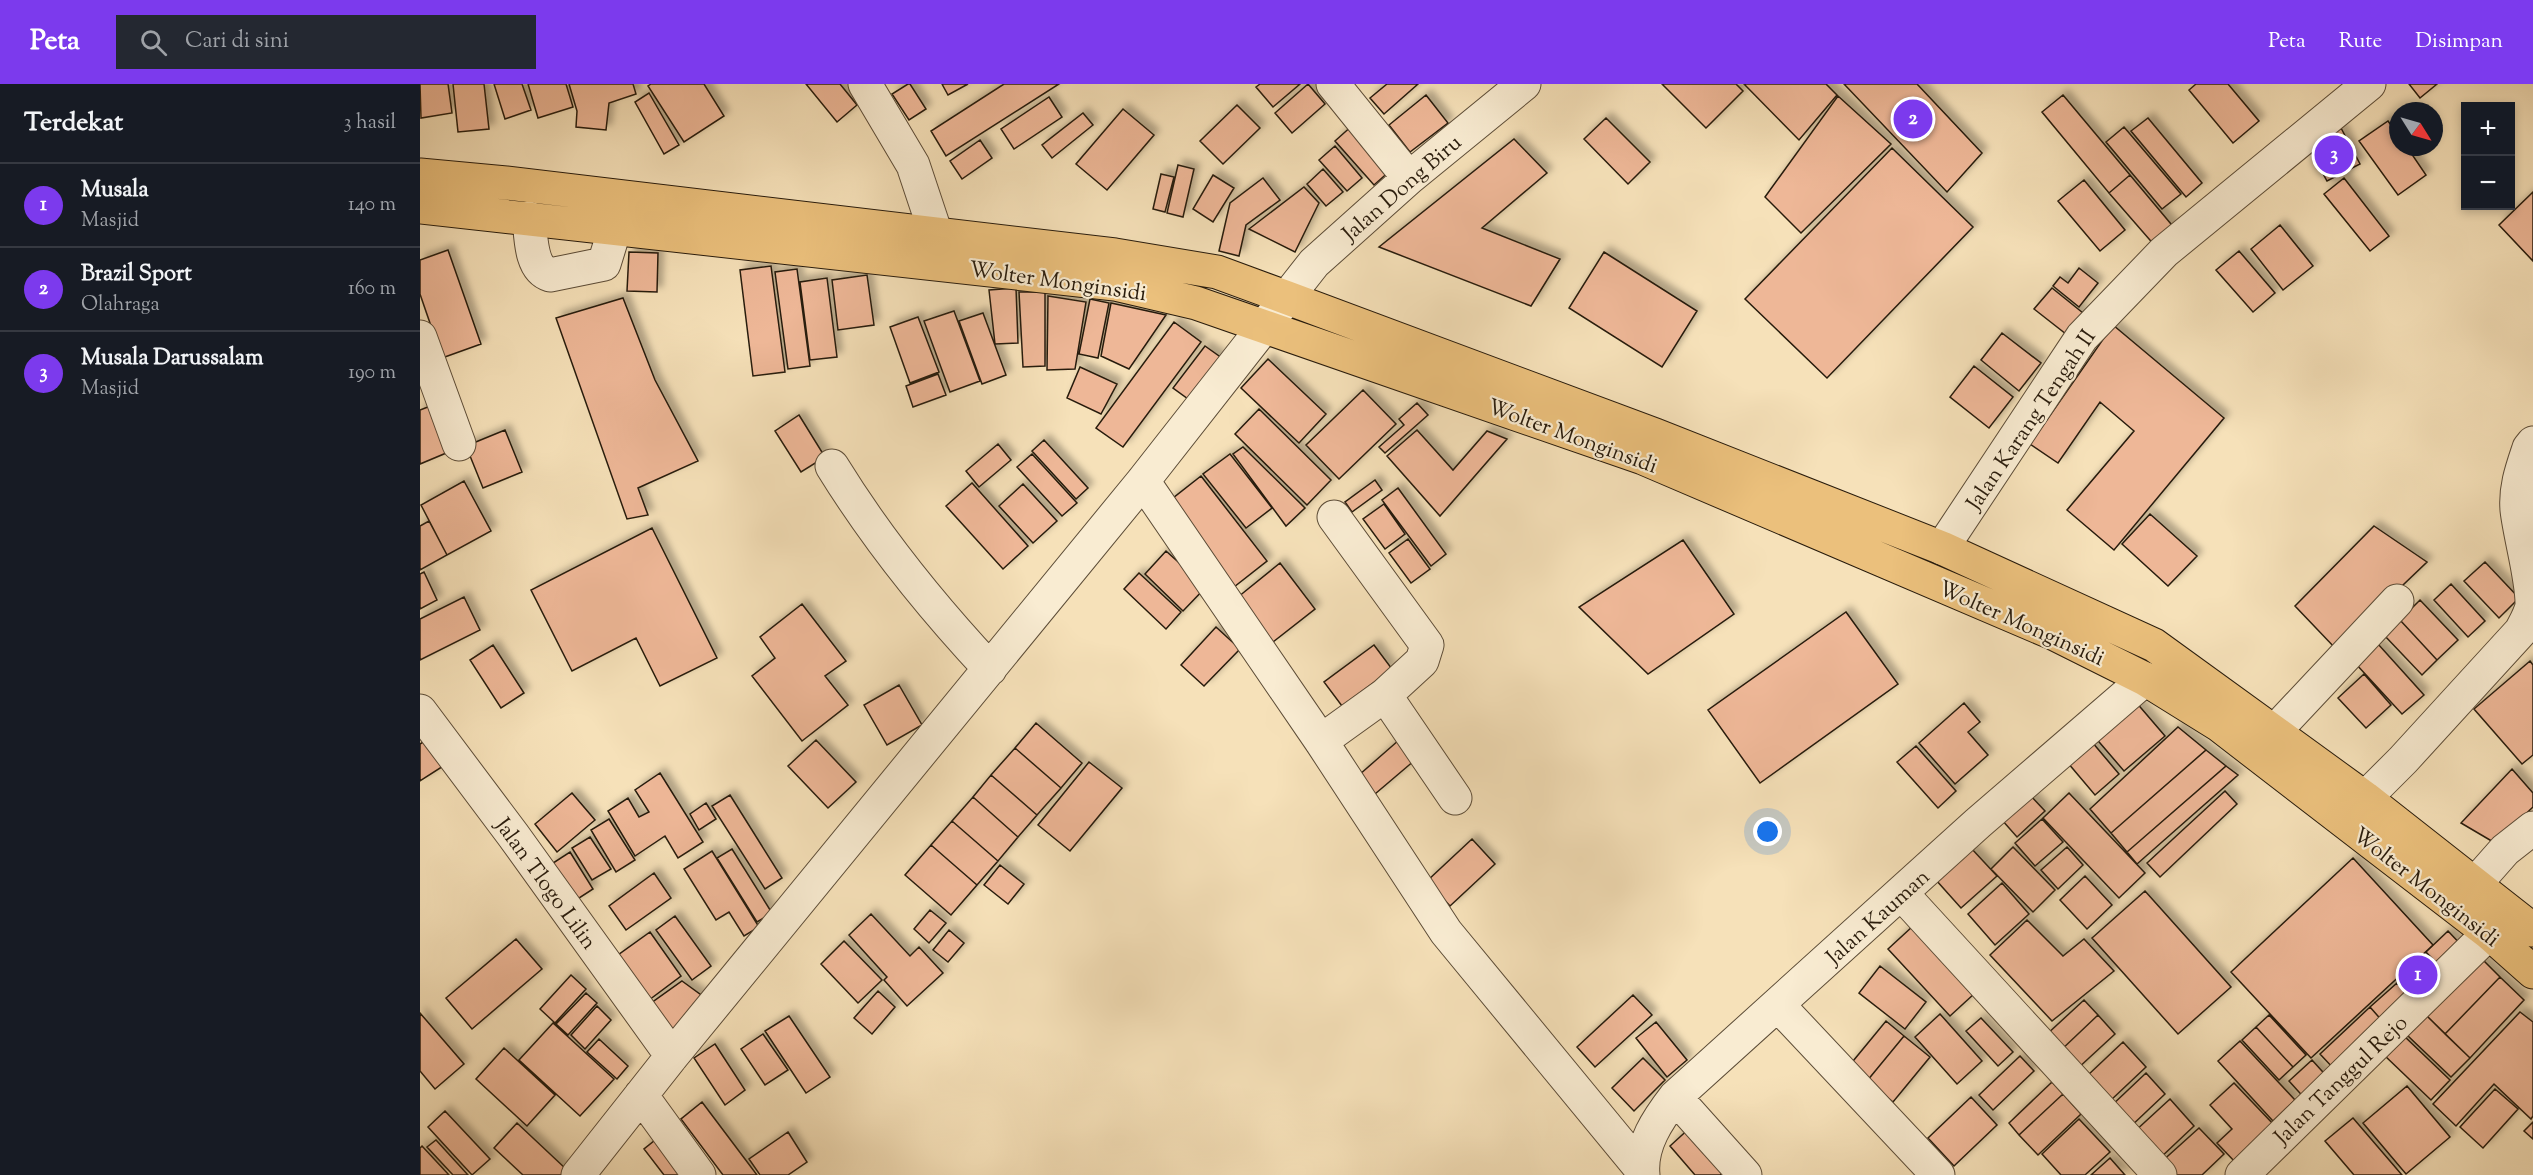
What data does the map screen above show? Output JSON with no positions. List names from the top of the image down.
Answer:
{
  "streets": {
    "main road": ["Wolter Monginsidi"],
    "street": [
      "Jalan Dong Biru",
      "Jalan Karang Tengah II",
      "Jalan Tlogo Lilin",
      "Jalan Kauman",
      "Jalan Tanggul Rejo"
    ]
  },
  "crossings": [
    ["Jalan Dong Biru", "Wolter Monginsidi"],
    ["Jalan Dong Biru", "Jalan Tlogo Lilin"],
    ["Wolter Monginsidi", "Jalan Karang Tengah II"],
    ["Wolter Monginsidi", "Jalan Kauman"],
    ["Wolter Monginsidi", "Jalan Tanggul Rejo"]
  ],
  "north": "bottom right",
  "page": {
    "header": "Peta",
    "search": "Cari di sini",
    "nav": ["Peta", "Rute", "Disimpan"],
    "heading": ["Terdekat", "3 hasil"],
    "pins": ["2", "3", "1"],
    "map_buttons": ["+", "−"],
    "list": [
      {
        "mark": "1",
        "name": "Musala",
        "note": "Masjid",
        "value": "140 m"
      },
      {
        "mark": "2",
        "name": "Brazil Sport",
        "note": "Olahraga",
        "value": "160 m"
      },
      {
        "mark": "3",
        "name": "Musala Darussalam",
        "note": "Masjid",
        "value": "190 m"
      }
    ]
  }
}
